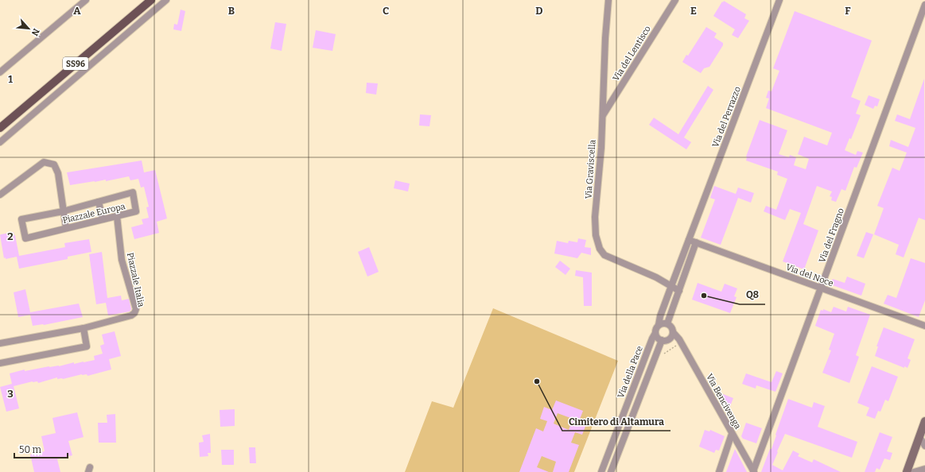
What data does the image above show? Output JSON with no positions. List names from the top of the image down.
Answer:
{
  "streets": {
    "main road": ["SS96"],
    "street": [
      "Via del Lentisco",
      "Via del Perrazzo",
      "Via Graviscella",
      "Piazzale Europa",
      "Via del Fragno",
      "Via del Noce",
      "Piazzale Italia",
      "Via della Pace",
      "Via Bencivenga"
    ]
  },
  "crossings": [
    ["Via del Lentisco", "Via Graviscella"],
    ["Via del Perrazzo", "Via del Noce"],
    ["Piazzale Europa", "Piazzale Italia"],
    ["Via del Fragno", "Via del Noce"],
    ["Via del Fragno", "Via Bencivenga"]
  ],
  "places": ["Q8", "Cimitero di Altamura"],
  "scale_bar": "50 m",
  "north": "bottom right",
  "grid": {
    "columns": [
      "A",
      "B",
      "C",
      "D",
      "E",
      "F"
    ],
    "rows": ["1", "2", "3"]
  }
}
